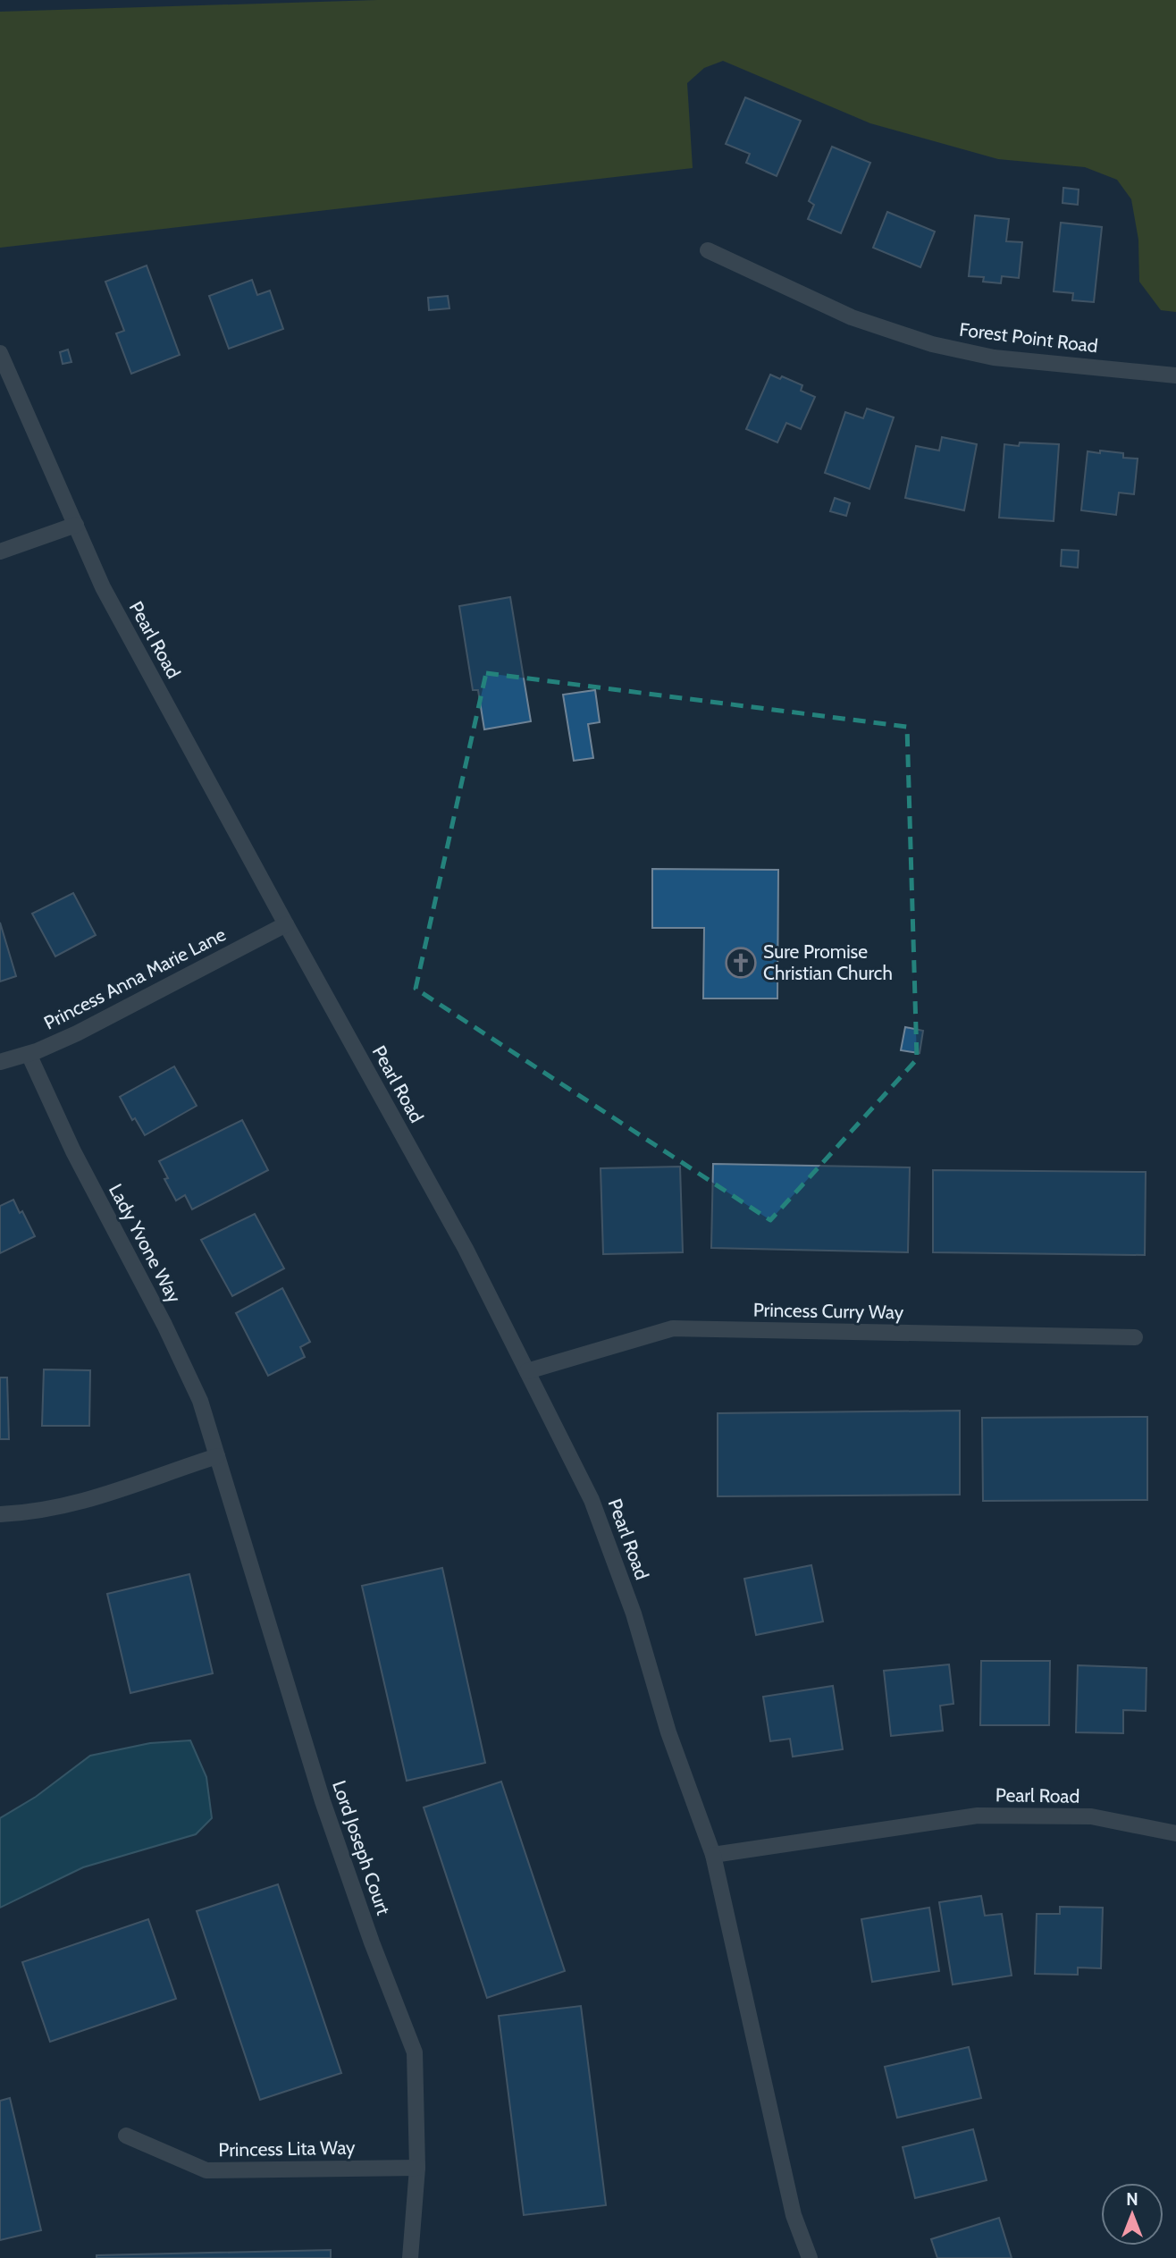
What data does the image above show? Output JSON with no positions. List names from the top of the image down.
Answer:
{
  "streets": {
    "street": [
      "Forest Point Road",
      "Pearl Road",
      "Princess Anna Marie Lane",
      "Lady Yvone Way",
      "Princess Curry Way",
      "Lord Joseph Court",
      "Princess Lita Way"
    ]
  },
  "crossings": [
    ["Pearl Road", "Princess Anna Marie Lane"],
    ["Pearl Road", "Princess Curry Way"],
    ["Princess Anna Marie Lane", "Lady Yvone Way"],
    ["Lady Yvone Way", "Lord Joseph Court"],
    ["Lord Joseph Court", "Princess Lita Way"]
  ],
  "places": {
    "church": ["Sure Promise Christian Church"]
  },
  "north": "top"
}
